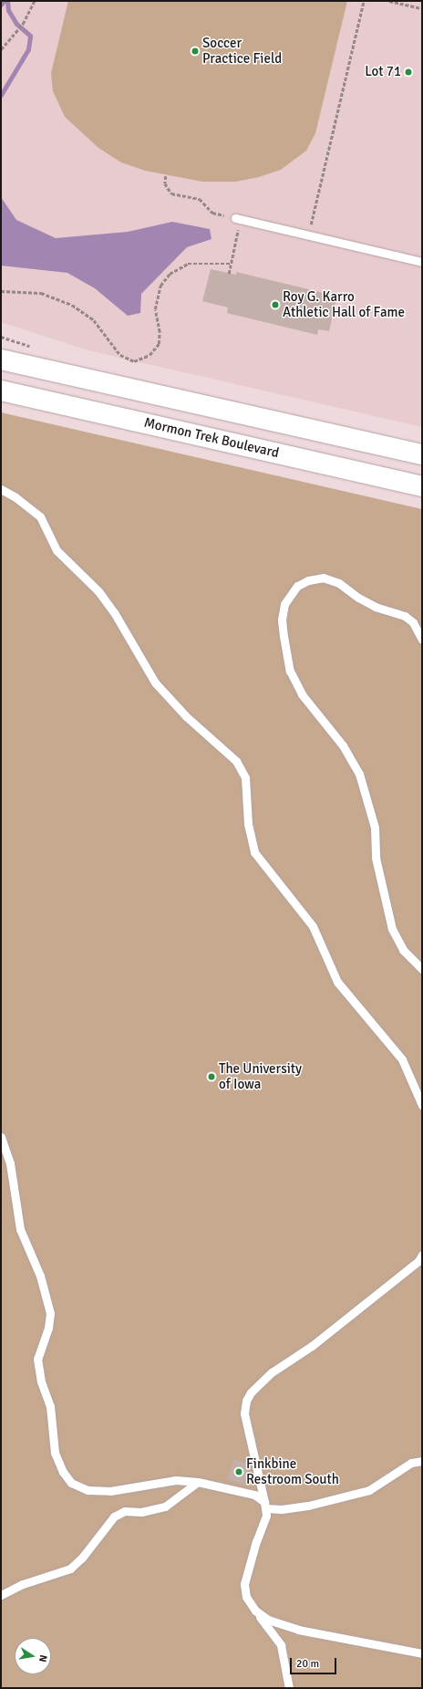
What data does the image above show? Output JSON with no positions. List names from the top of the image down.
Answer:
{
  "streets": {
    "main road": ["Mormon Trek Boulevard"]
  },
  "places": [
    "Soccer Practice Field",
    "Lot 71",
    "Roy G. Karro Athletic Hall of Fame",
    "The University of Iowa",
    "Finkbine Restroom South"
  ],
  "scale_bar": "20 m",
  "north": "right"
}
